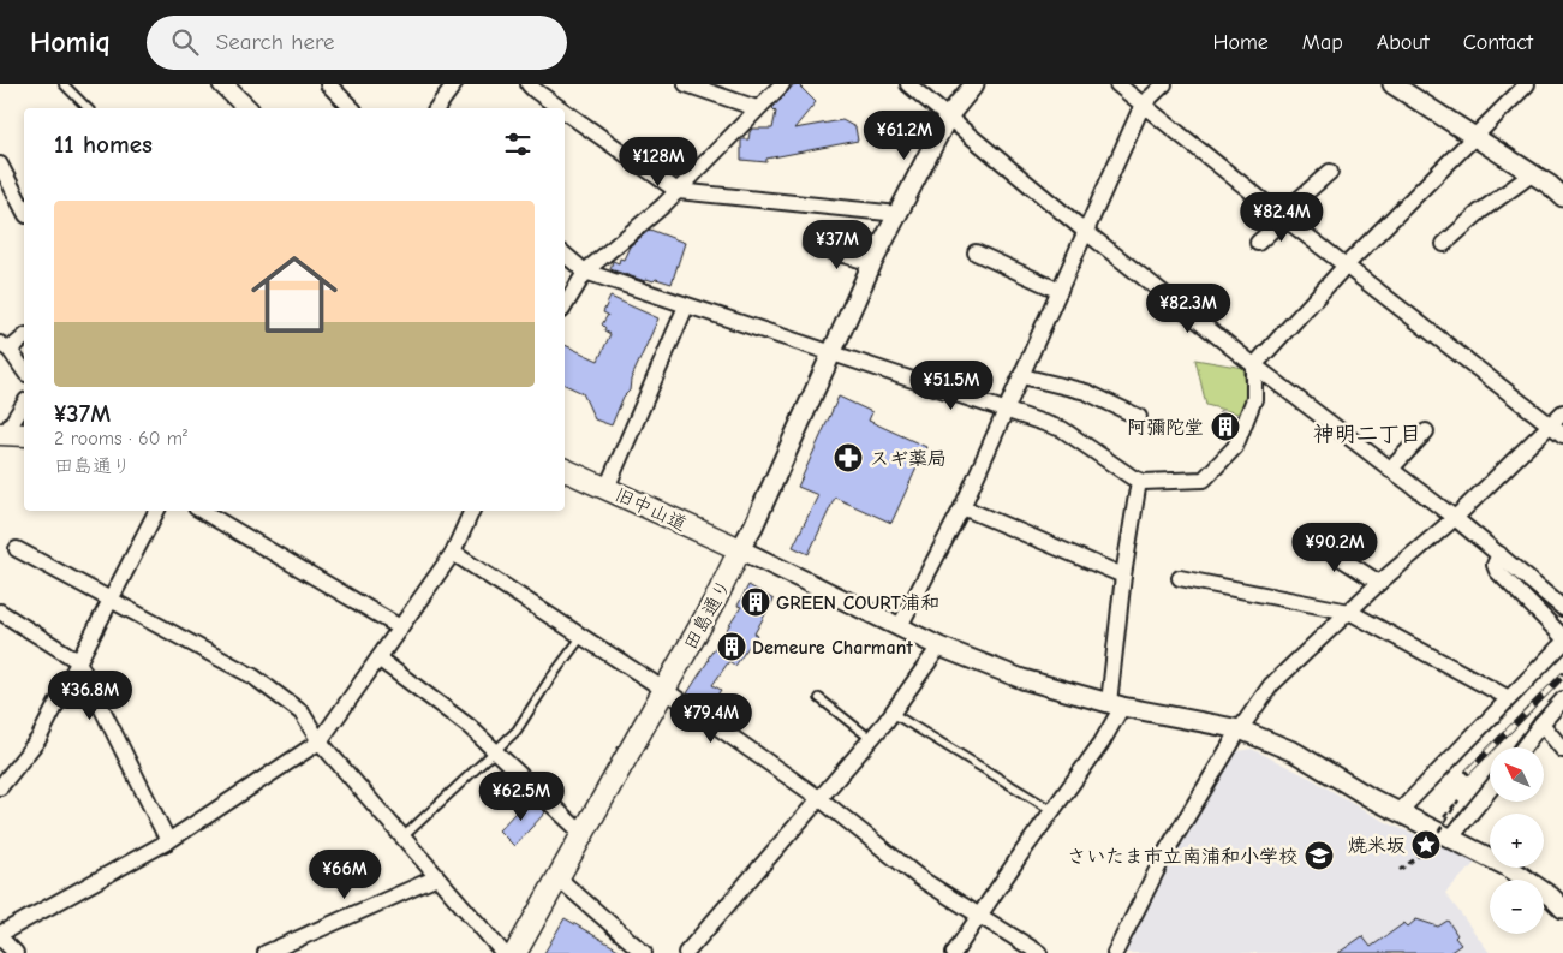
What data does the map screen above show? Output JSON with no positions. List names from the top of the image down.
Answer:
{
  "streets": {
    "main road": ["旧中山道", "田島通り"]
  },
  "crossings": [
    ["旧中山道", "田島通り"]
  ],
  "districts": ["神明二丁目"],
  "places": {
    "building": ["阿彌陀堂", "GREEN COURT浦和", "Demeure Charmant"],
    "pharmacy": ["スギ薬局"],
    "place": ["焼米坂"],
    "school or university": ["さいたま市立南浦和小学校"]
  },
  "north": "top left",
  "page": {
    "header": "Homiq",
    "search": "Search here",
    "nav": [
      "Home",
      "Map",
      "About",
      "Contact"
    ],
    "heading": "11 homes",
    "price": [
      "¥61.2M",
      "¥128M",
      "¥82.4M",
      "¥37M",
      "¥82.3M",
      "¥51.5M",
      "¥90.2M",
      "¥36.8M",
      "¥79.4M",
      "¥62.5M",
      "¥66M"
    ],
    "list": [
      {
        "name": "¥37M",
        "note": "2 rooms · 60 m² · 田島通り"
      }
    ],
    "map_buttons": ["+", "−"]
  }
}
